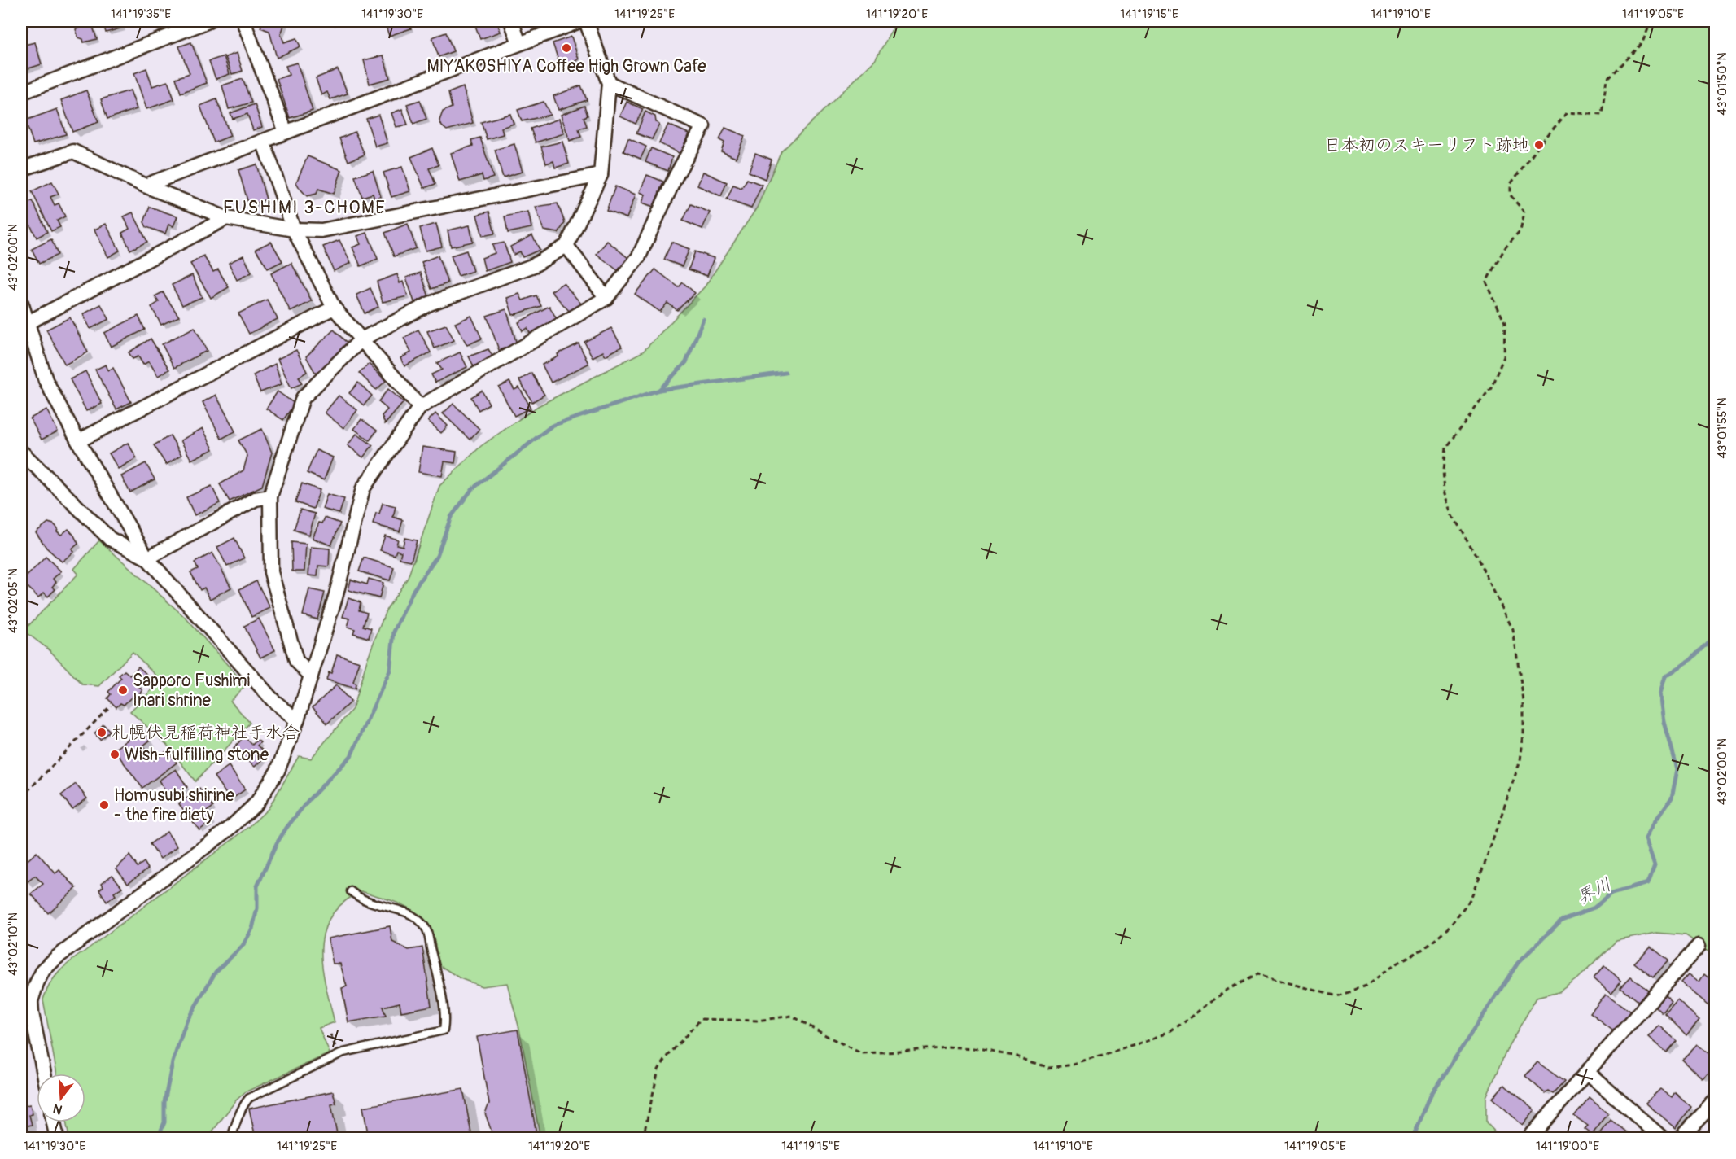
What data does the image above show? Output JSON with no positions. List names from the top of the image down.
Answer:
{
  "districts": ["FUSHIMI 3-CHOME"],
  "water": ["界川"],
  "places": [
    "MIYAKOSHIYA Coffee High Grown Cafe",
    "日本初のスキーリフト跡地",
    "Sapporo Fushimi Inari shrine",
    "札幌伏見稲荷神社手水舎",
    "Wish-fulfilling stone",
    "Homusubi shirine - the fire diety"
  ],
  "north": "bottom",
  "coordinates": [
    "141°19'35\"E",
    "141°19'30\"E",
    "141°19'25\"E",
    "141°19'20\"E",
    "141°19'15\"E",
    "141°19'10\"E",
    "141°19'05\"E",
    "43°01'50\"N",
    "43°02'00\"N",
    "43°01'55\"N",
    "43°02'05\"N",
    "43°02'10\"N",
    "141°19'00\"E"
  ]
}
